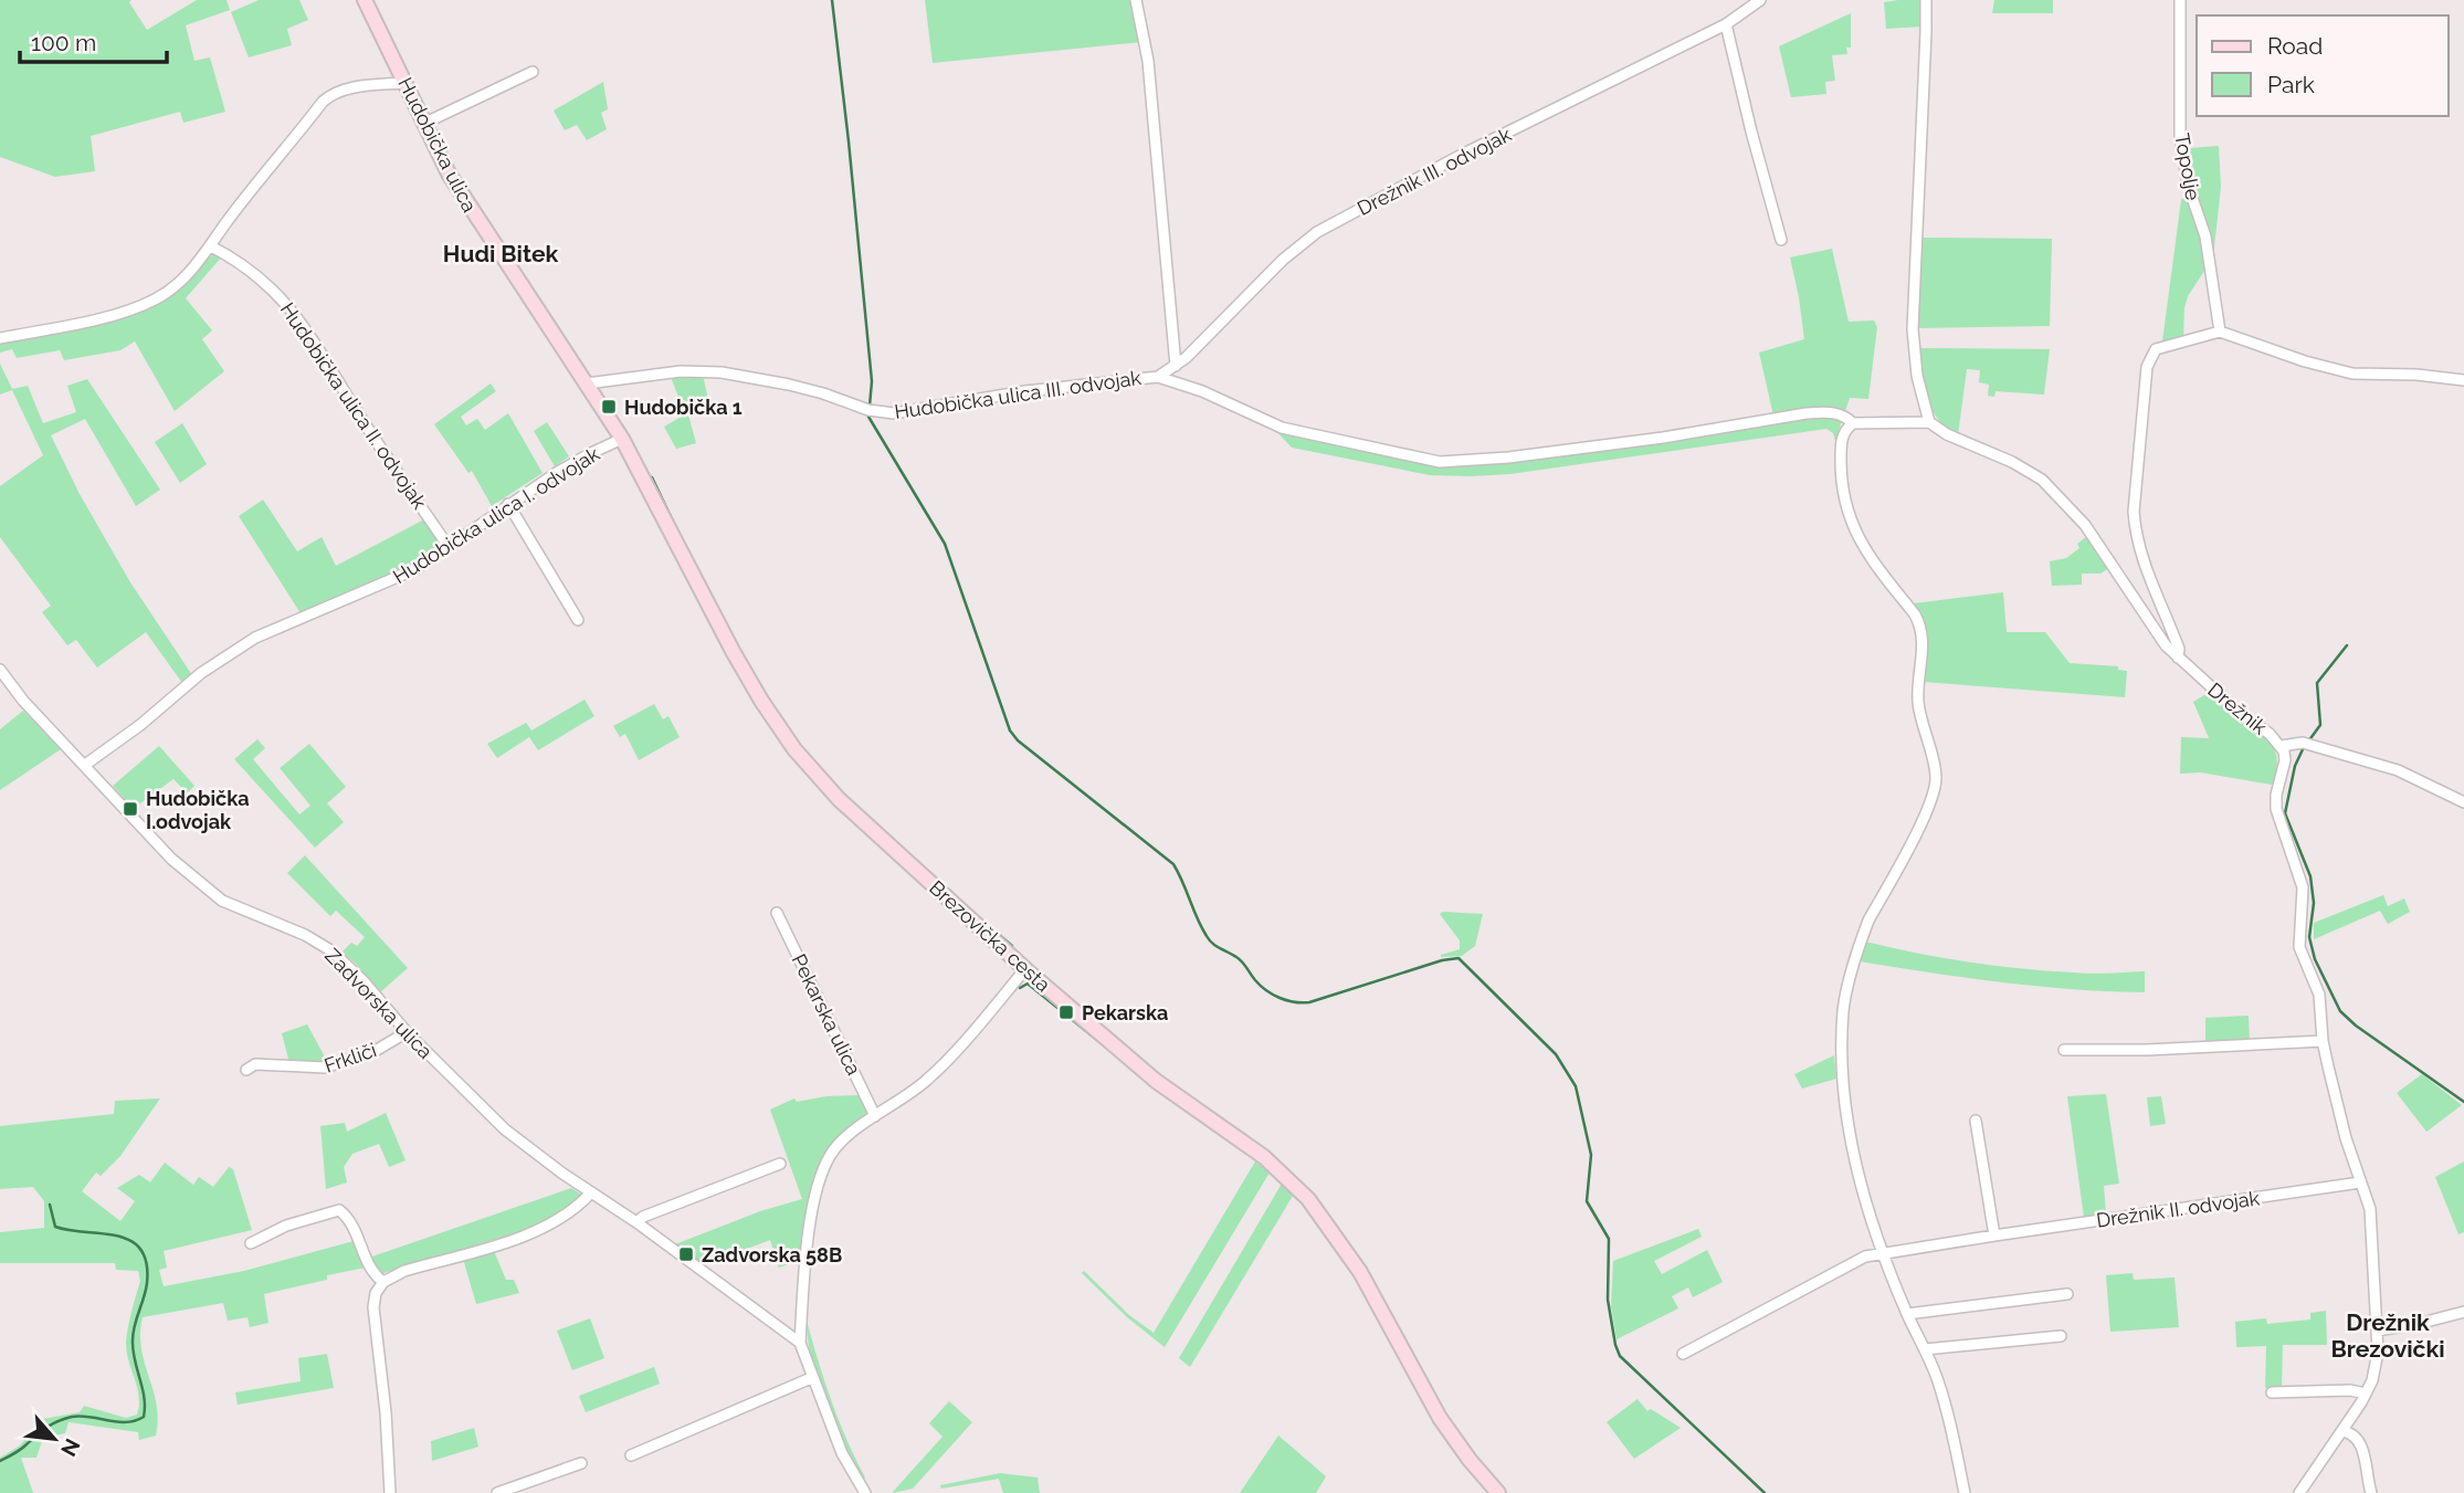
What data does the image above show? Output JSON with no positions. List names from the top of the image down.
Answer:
{
  "streets": {
    "main road": ["Hudobička ulica", "Brezovička cesta"],
    "street": [
      "Topolje",
      "Drežnik III. odvojak",
      "Hudobička ulica III. odvojak",
      "Hudobička ulica II. odvojak",
      "Hudobička ulica I. odvojak",
      "Drežnik",
      "Zadvorska ulica",
      "Pekarska ulica",
      "Frkliči",
      "Drežnik II. odvojak"
    ]
  },
  "crossings": [
    ["Hudobička ulica", "Hudobička ulica III. odvojak"],
    ["Hudobička ulica", "Hudobička ulica I. odvojak"],
    ["Hudobička ulica", "Brezovička cesta"],
    ["Drežnik III. odvojak", "Hudobička ulica III. odvojak"],
    ["Hudobička ulica II. odvojak", "Hudobička ulica I. odvojak"],
    ["Hudobička ulica I. odvojak", "Brezovička cesta"],
    ["Hudobička ulica I. odvojak", "Zadvorska ulica"],
    ["Drežnik", "Drežnik II. odvojak"],
    ["Zadvorska ulica", "Frkliči"]
  ],
  "districts": ["Hudi Bitek", "Drežnik Brezovički"],
  "places": {
    "transit": [
      "Hudobička 1",
      "Hudobička I.odvojak",
      "Pekarska",
      "Zadvorska 58B"
    ]
  },
  "legend": ["Road", "Park"],
  "scale_bar": "100 m",
  "north": "bottom right"
}
